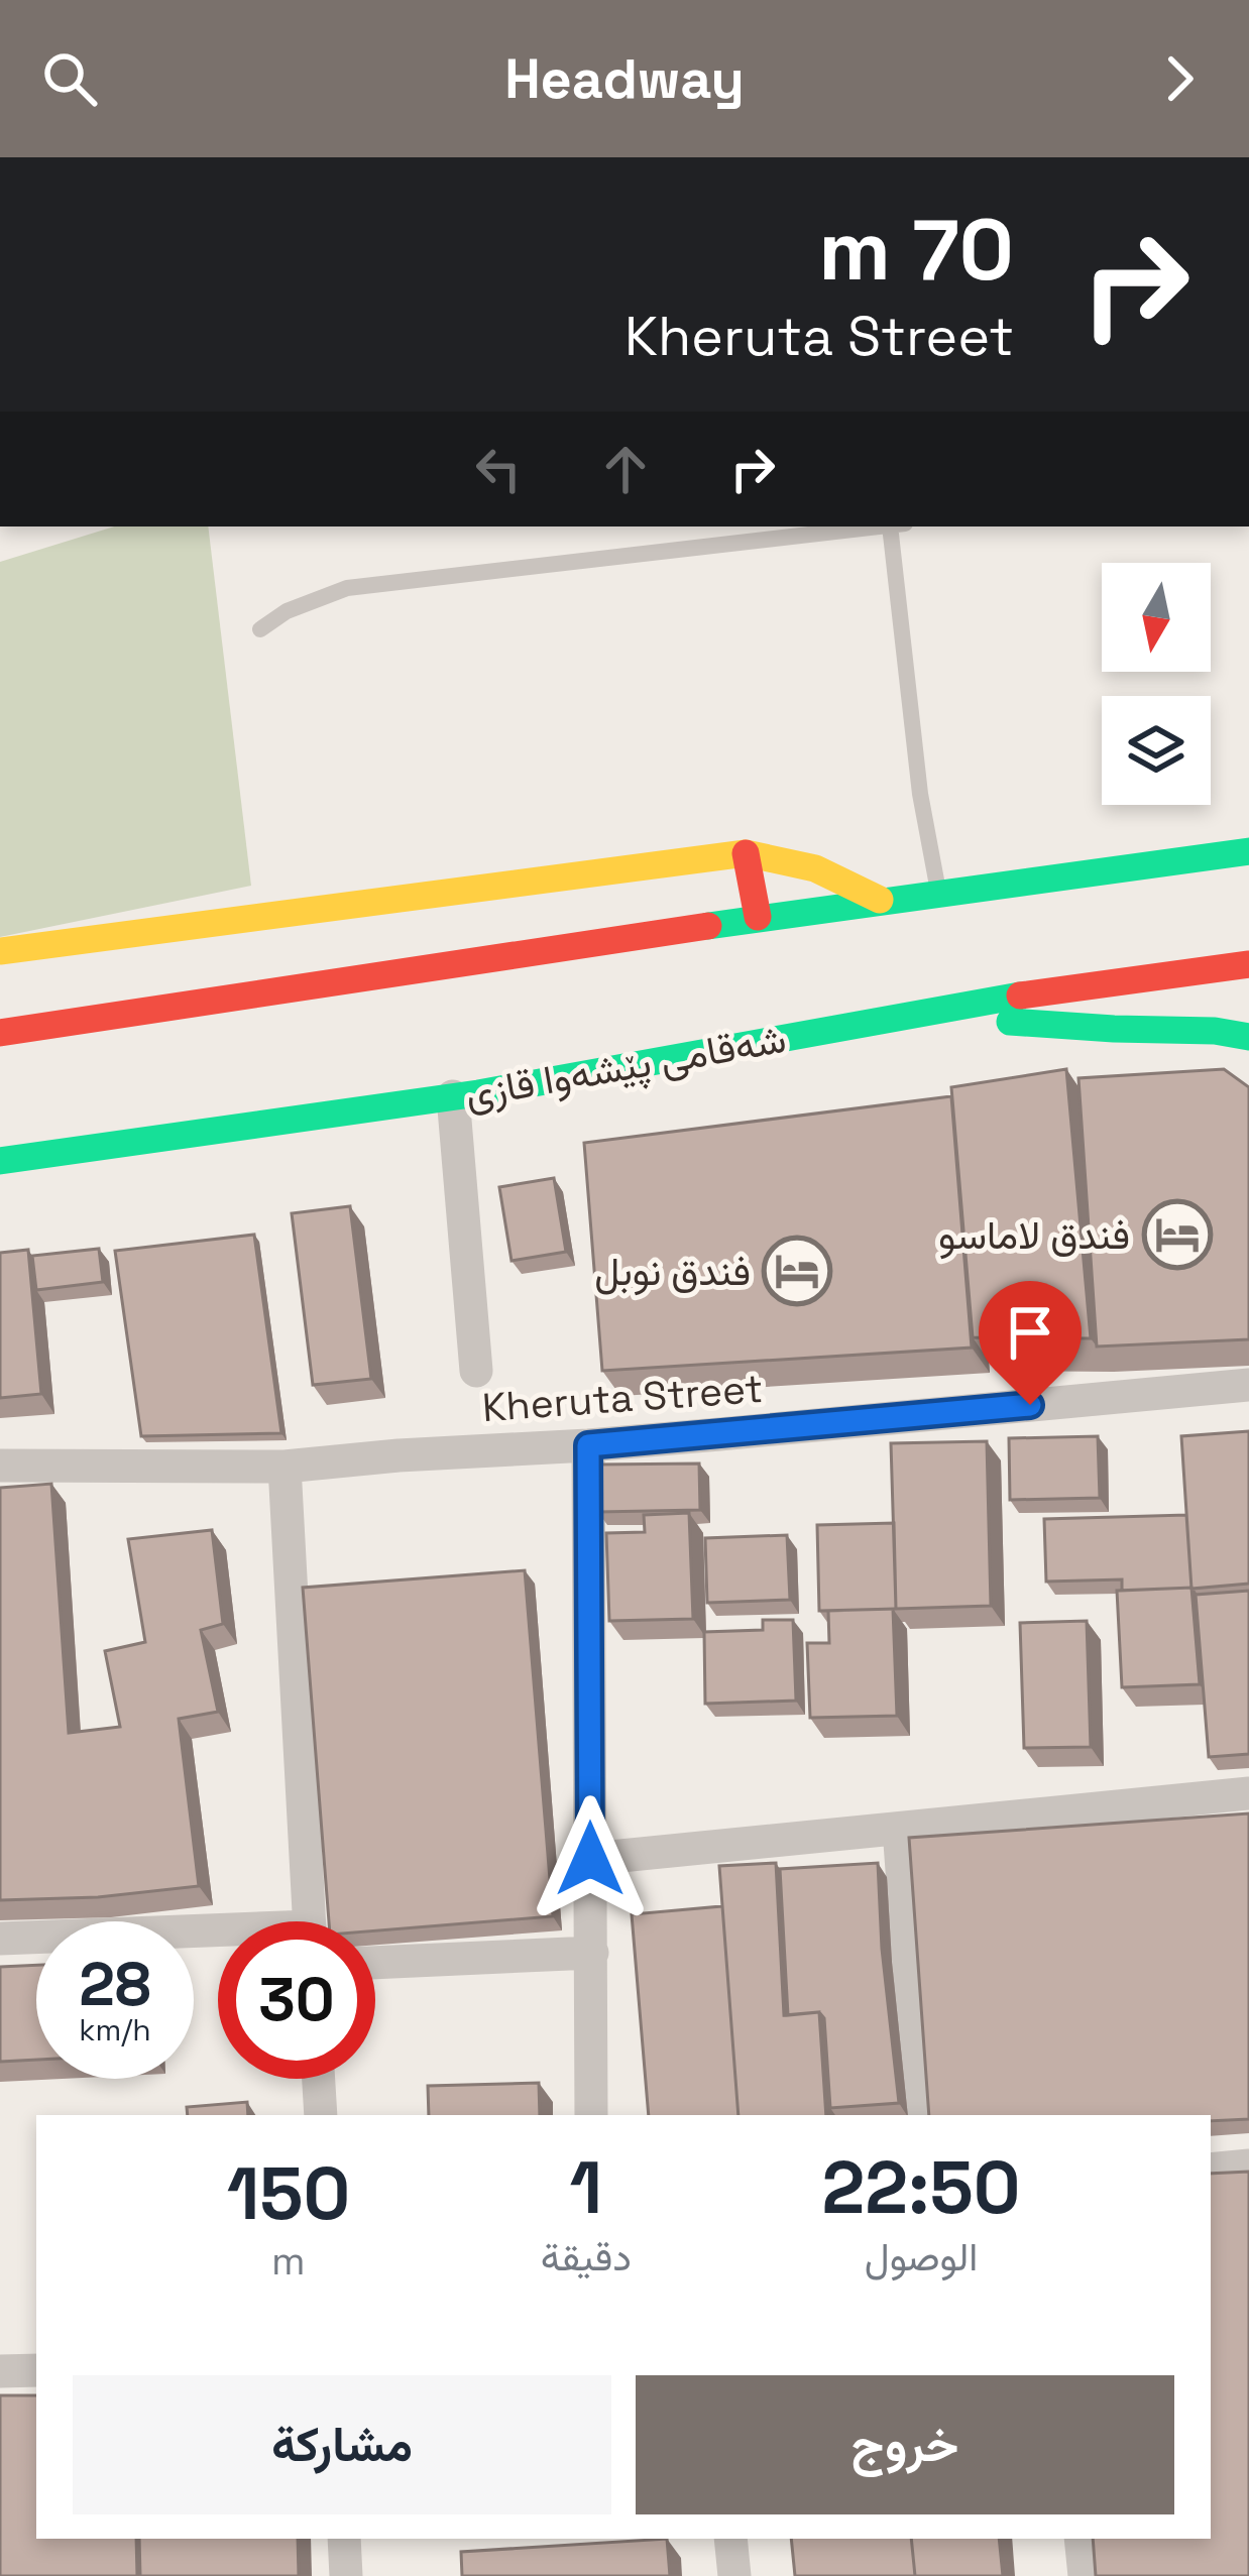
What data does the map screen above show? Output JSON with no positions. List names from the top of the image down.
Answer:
{
  "streets": {
    "main road": ["شەقامی پێشەوا قازی"],
    "street": ["Kheruta Street"]
  },
  "places": {
    "hotel": ["فندق لاماسو", "فندق نوبل"]
  },
  "north": "bottom",
  "page": {
    "header": "Headway",
    "turn": ["70 m", "Kheruta Street"],
    "speed": "28 km/h",
    "limit": "30",
    "eta": [
      "22:50",
      "الوصول",
      "1",
      "دقيقة",
      "150",
      "m"
    ],
    "buttons": ["خروج", "مشاركة"]
  }
}
